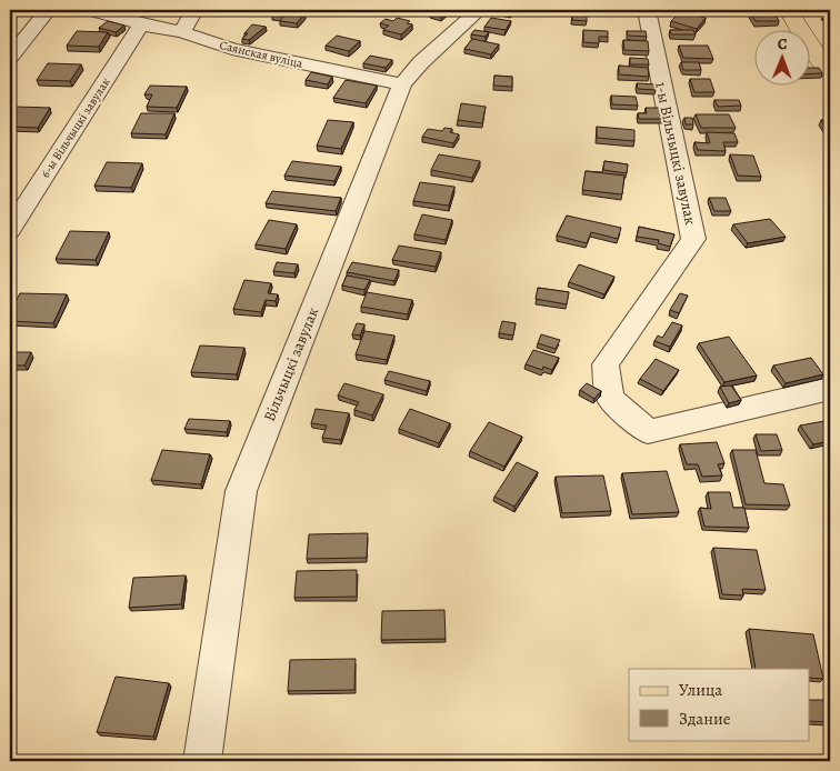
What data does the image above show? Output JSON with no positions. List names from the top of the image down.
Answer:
{
  "streets": {
    "street": [
      "Саянская вуліца",
      "6-ы Вільчыцкі завулак",
      "1-ы Вільчыцкі завулак",
      "Вільчыцкі завулак"
    ]
  },
  "crossings": [
    ["Саянская вуліца", "6-ы Вільчыцкі завулак"],
    ["Саянская вуліца", "Вільчыцкі завулак"]
  ],
  "legend": ["Улица", "Здание"],
  "north": "top"
}
